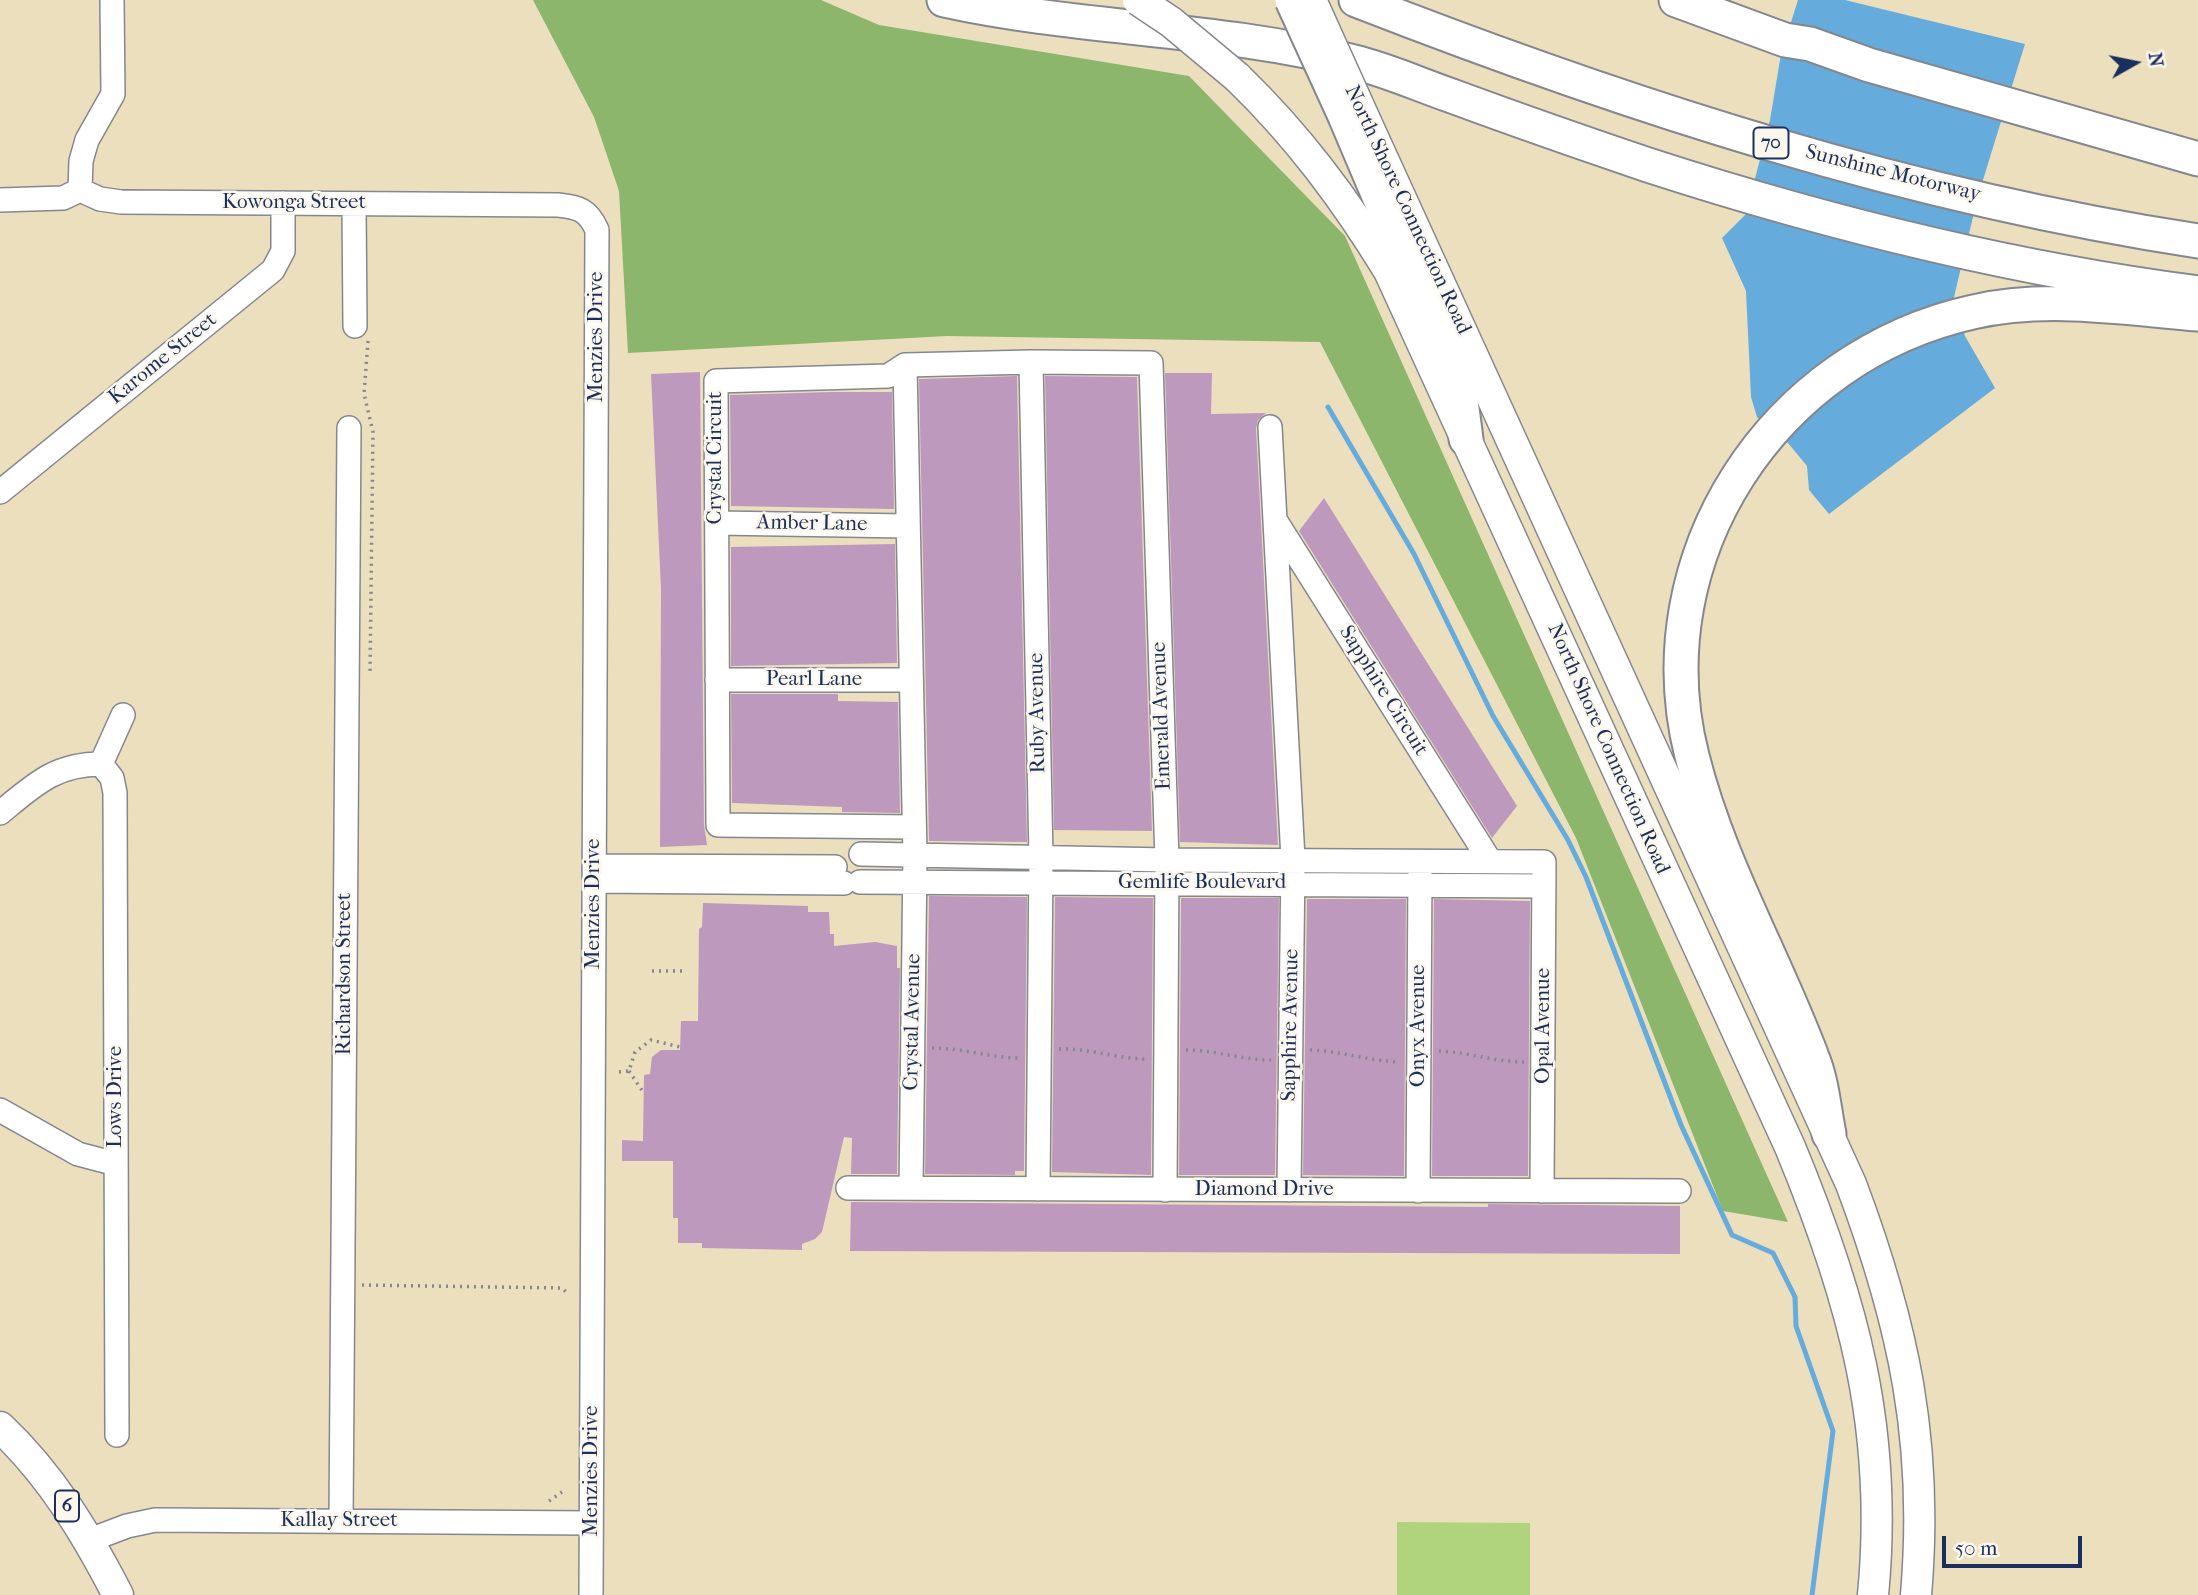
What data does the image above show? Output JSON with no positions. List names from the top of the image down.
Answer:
{
  "streets": {
    "highway": ["70", "Sunshine Motorway"],
    "main road": ["North Shore Connection Road", "6"],
    "street": [
      "Kowonga Street",
      "Menzies Drive",
      "Karome Street",
      "Crystal Circuit",
      "Amber Lane",
      "Pearl Lane",
      "Sapphire Circuit",
      "Ruby Avenue",
      "Emerald Avenue",
      "Gemlife Boulevard",
      "Richardson Street",
      "Crystal Avenue",
      "Sapphire Avenue",
      "Onyx Avenue",
      "Opal Avenue",
      "Lows Drive",
      "Diamond Drive",
      "Kallay Street"
    ]
  },
  "crossings": [
    ["Kowonga Street", "Menzies Drive"],
    ["Kowonga Street", "Karome Street"],
    ["Menzies Drive", "Gemlife Boulevard"],
    ["Menzies Drive", "Kallay Street"],
    ["Crystal Circuit", "Amber Lane"],
    ["Crystal Circuit", "Pearl Lane"],
    ["Sapphire Circuit", "Gemlife Boulevard"],
    ["Sapphire Circuit", "Sapphire Avenue"],
    ["Ruby Avenue", "Emerald Avenue"],
    ["Ruby Avenue", "Gemlife Boulevard"],
    ["Ruby Avenue", "Diamond Drive"],
    ["Emerald Avenue", "Gemlife Boulevard"],
    ["Emerald Avenue", "Diamond Drive"],
    ["Gemlife Boulevard", "Crystal Avenue"],
    ["Gemlife Boulevard", "Sapphire Avenue"],
    ["Gemlife Boulevard", "Onyx Avenue"],
    ["Gemlife Boulevard", "Opal Avenue"],
    ["Richardson Street", "Kallay Street"],
    ["Crystal Avenue", "Diamond Drive"],
    ["Sapphire Avenue", "Diamond Drive"],
    ["Onyx Avenue", "Diamond Drive"],
    ["Opal Avenue", "Diamond Drive"],
    ["6", "Kallay Street"]
  ],
  "scale_bar": "50 m",
  "north": "right"
}
